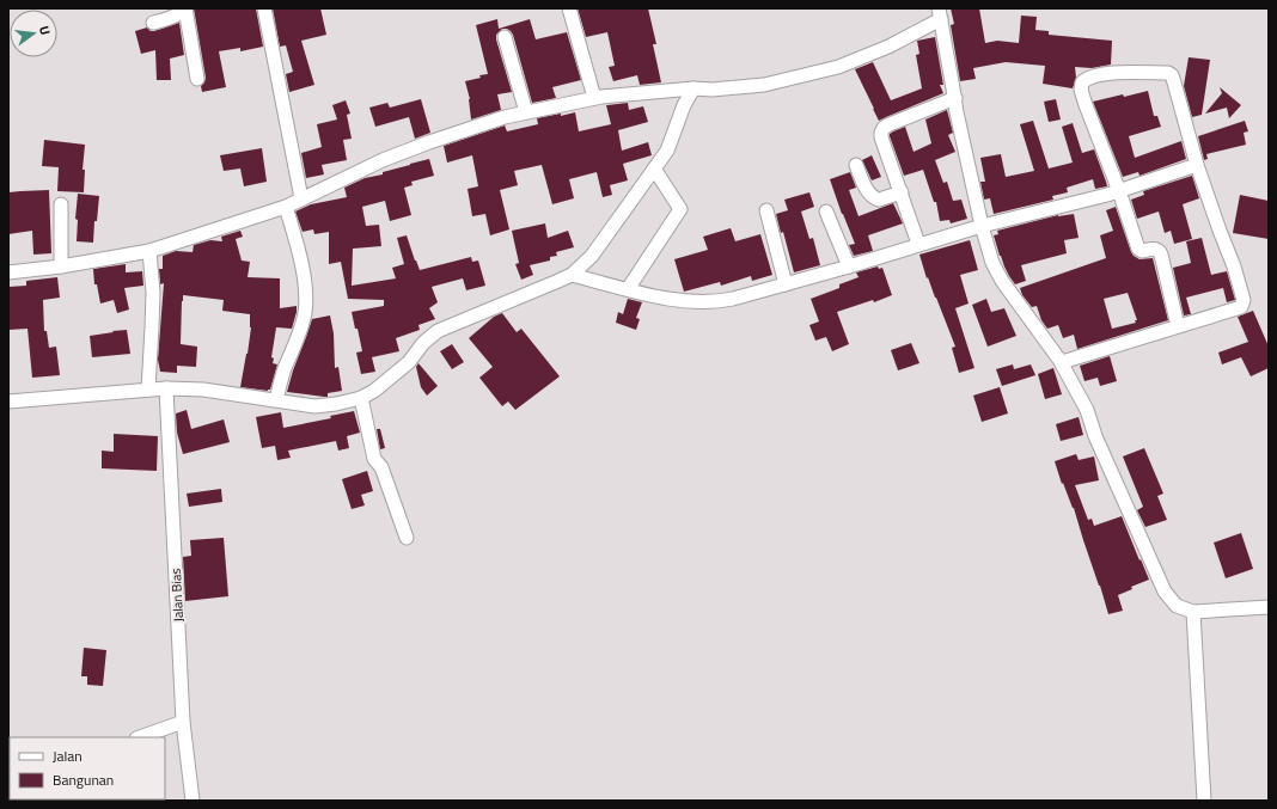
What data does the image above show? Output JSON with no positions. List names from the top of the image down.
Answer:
{
  "streets": {
    "street": ["Jalan Bias"]
  },
  "legend": ["Jalan", "Bangunan"],
  "north": "right"
}
